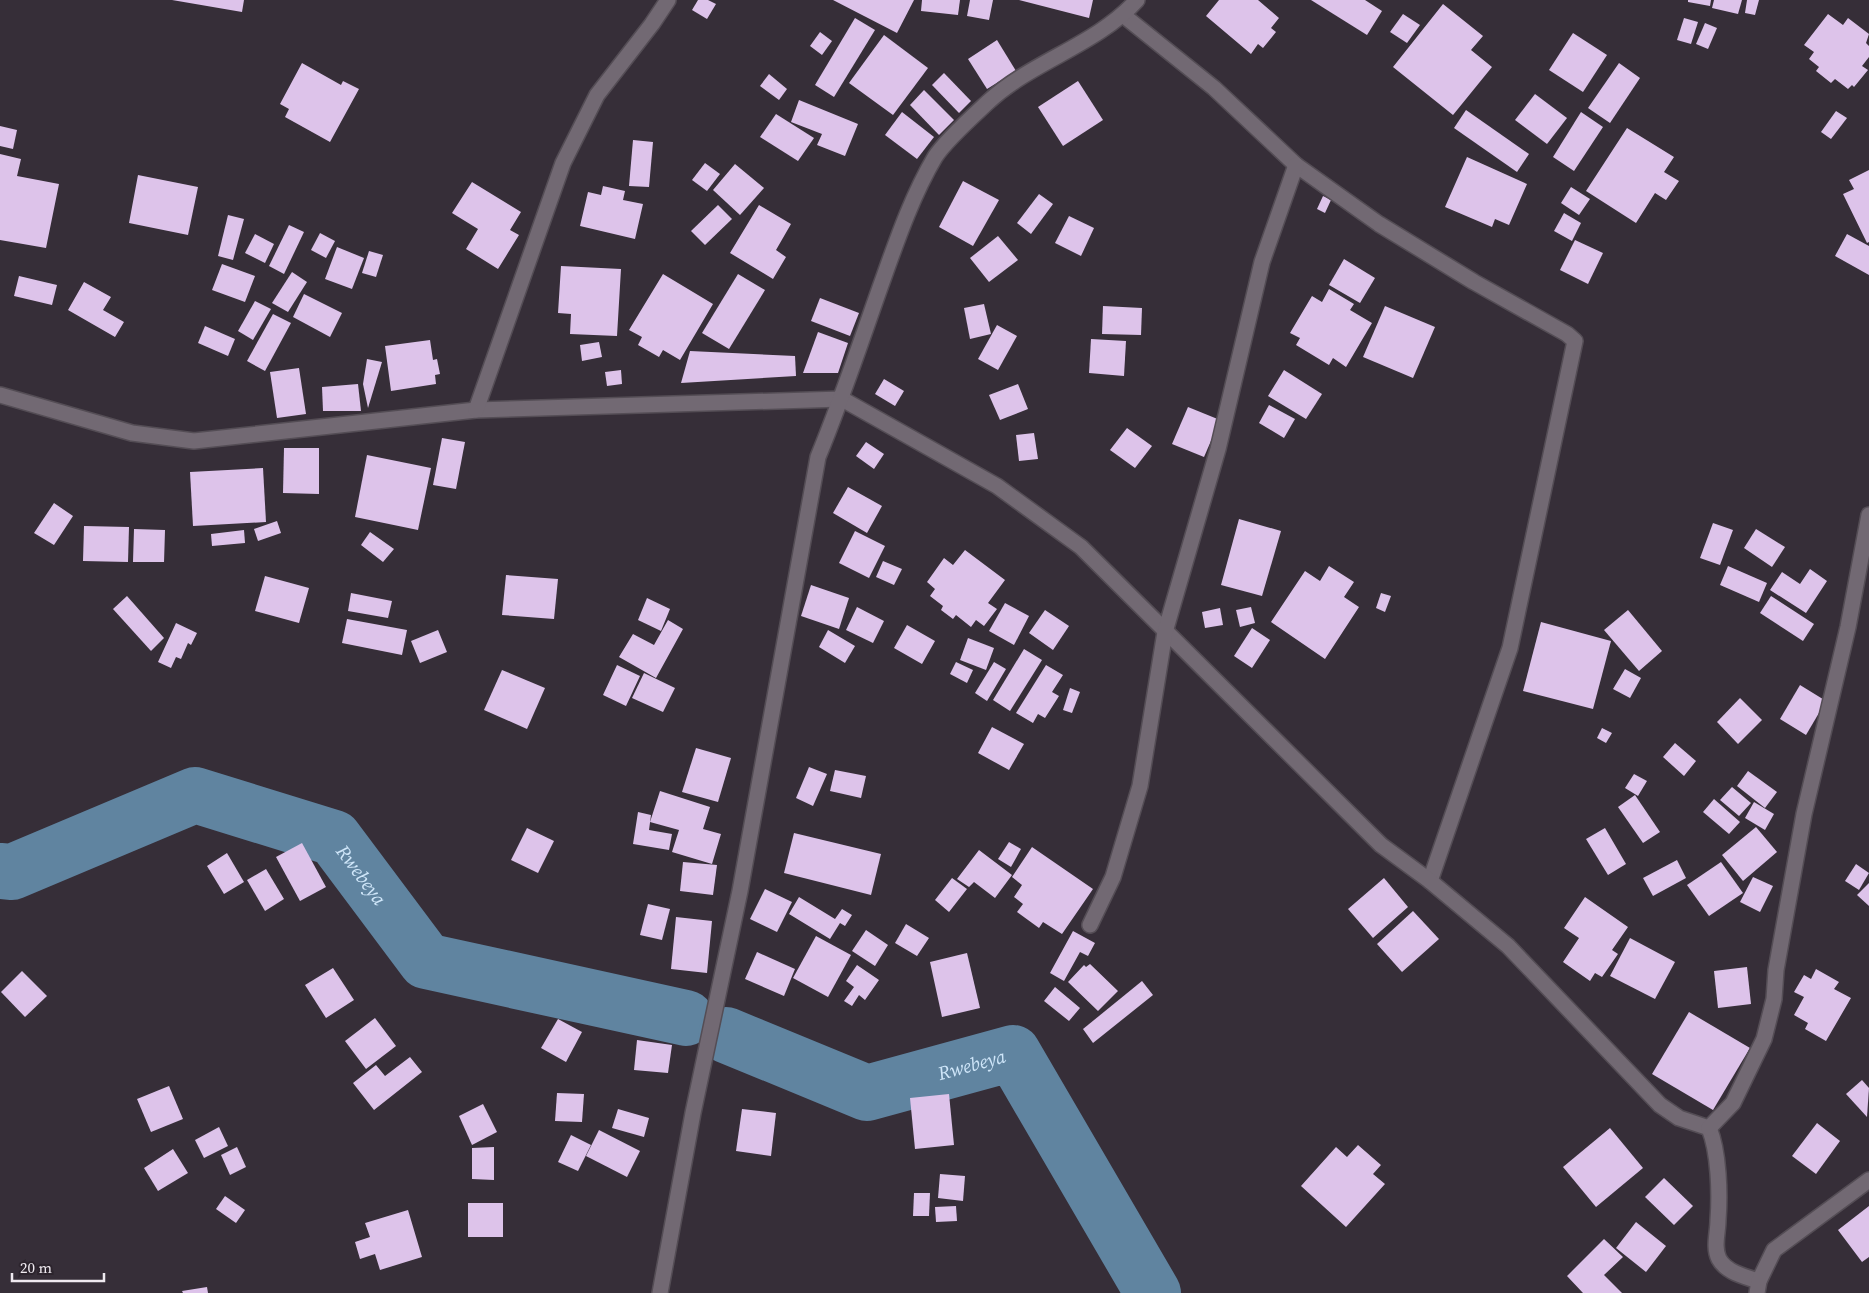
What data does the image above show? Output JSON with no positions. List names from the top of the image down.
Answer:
{
  "water": ["Rwebeya"],
  "scale_bar": "20 m"
}
